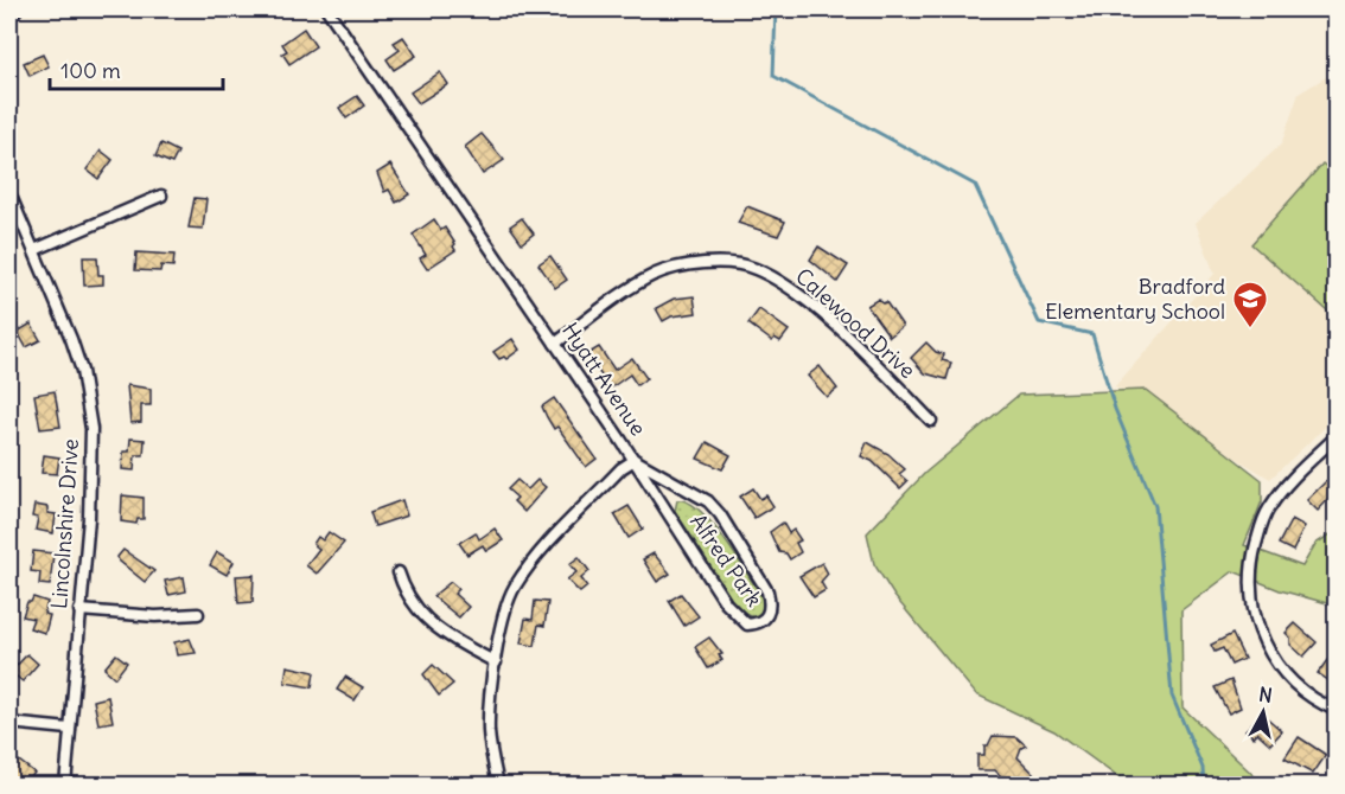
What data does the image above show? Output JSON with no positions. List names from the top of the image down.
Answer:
{
  "streets": {
    "street": [
      "Calewood Drive",
      "Hyatt Avenue",
      "Lincolnshire Drive",
      "Alfred Park"
    ]
  },
  "crossings": [
    ["Calewood Drive", "Hyatt Avenue"],
    ["Hyatt Avenue", "Alfred Park"]
  ],
  "places": {
    "school or university": ["Bradford Elementary School"]
  },
  "scale_bar": "100 m",
  "north": "top"
}
